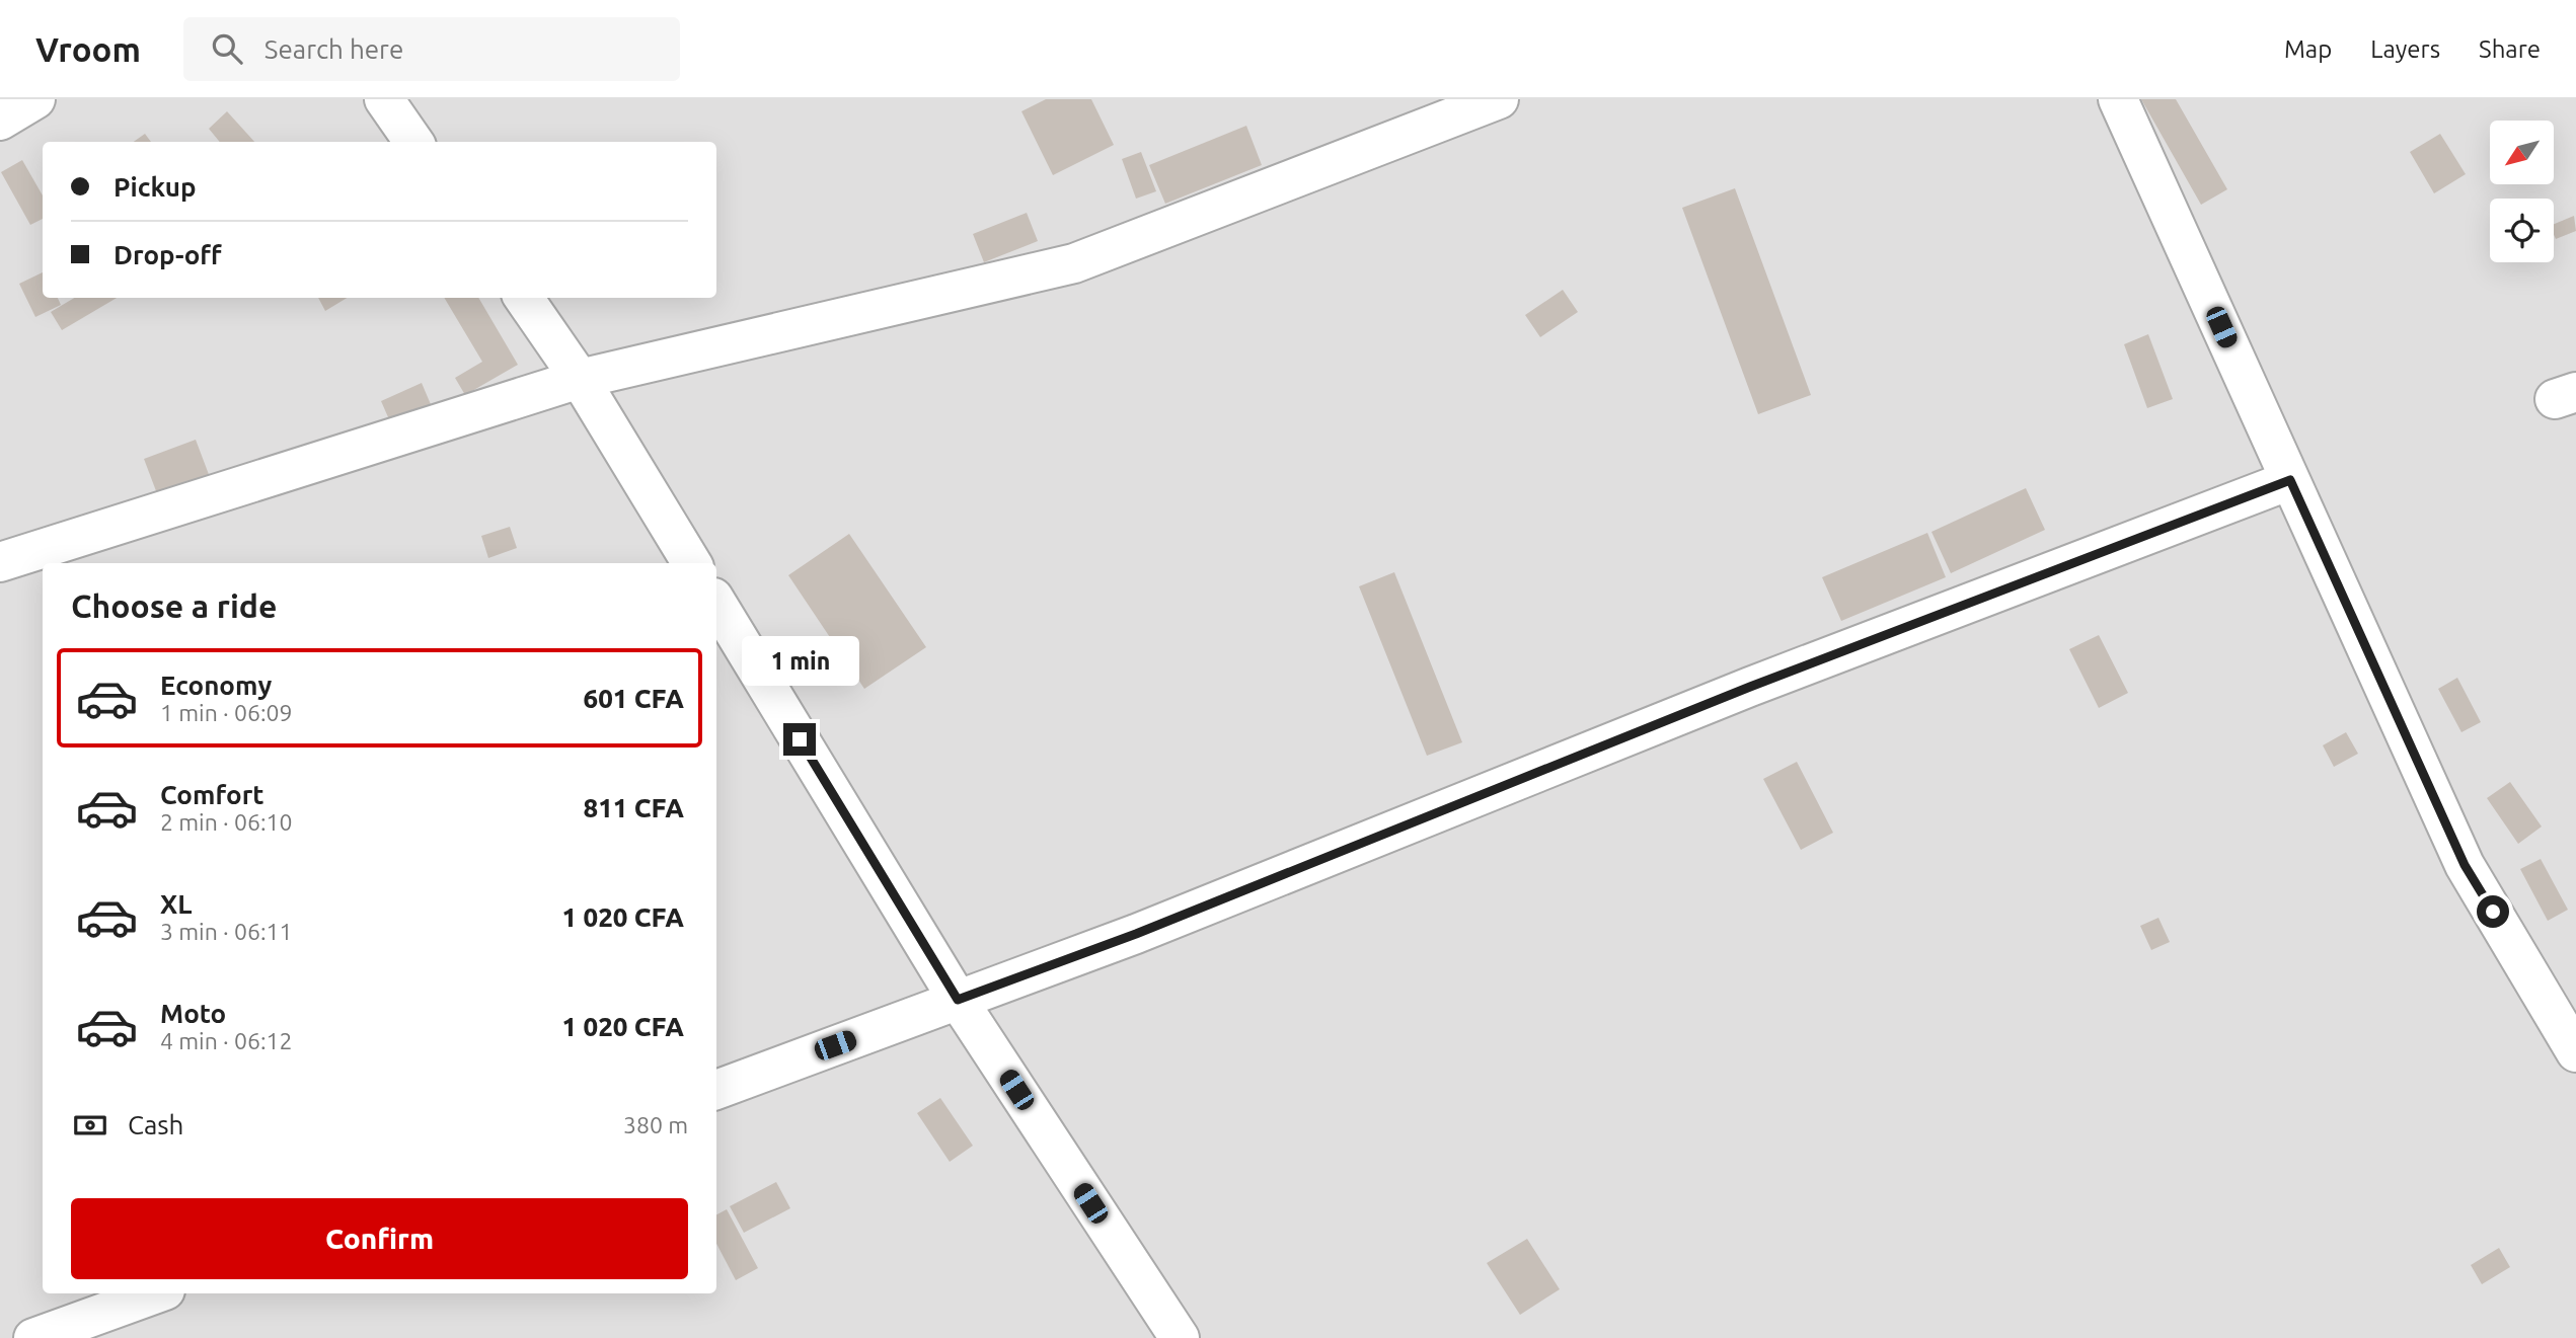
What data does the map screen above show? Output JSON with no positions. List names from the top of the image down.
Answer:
{
  "north": "bottom left",
  "page": {
    "header": "Vroom",
    "search": "Search here",
    "nav": ["Map", "Layers", "Share"],
    "banner": ["Pickup", "Drop-off"],
    "heading": "Choose a ride",
    "bubble": "1 min",
    "list": [
      {
        "name": "Economy",
        "note": "1 min · 06:09",
        "value": "601 CFA"
      },
      {
        "name": "Comfort",
        "note": "2 min · 06:10",
        "value": "811 CFA"
      },
      {
        "name": "XL",
        "note": "3 min · 06:11",
        "value": "1 020 CFA"
      },
      {
        "name": "Moto",
        "note": "4 min · 06:12",
        "value": "1 020 CFA"
      }
    ],
    "pay": ["Cash", "380 m"],
    "buttons": "Confirm"
  }
}
